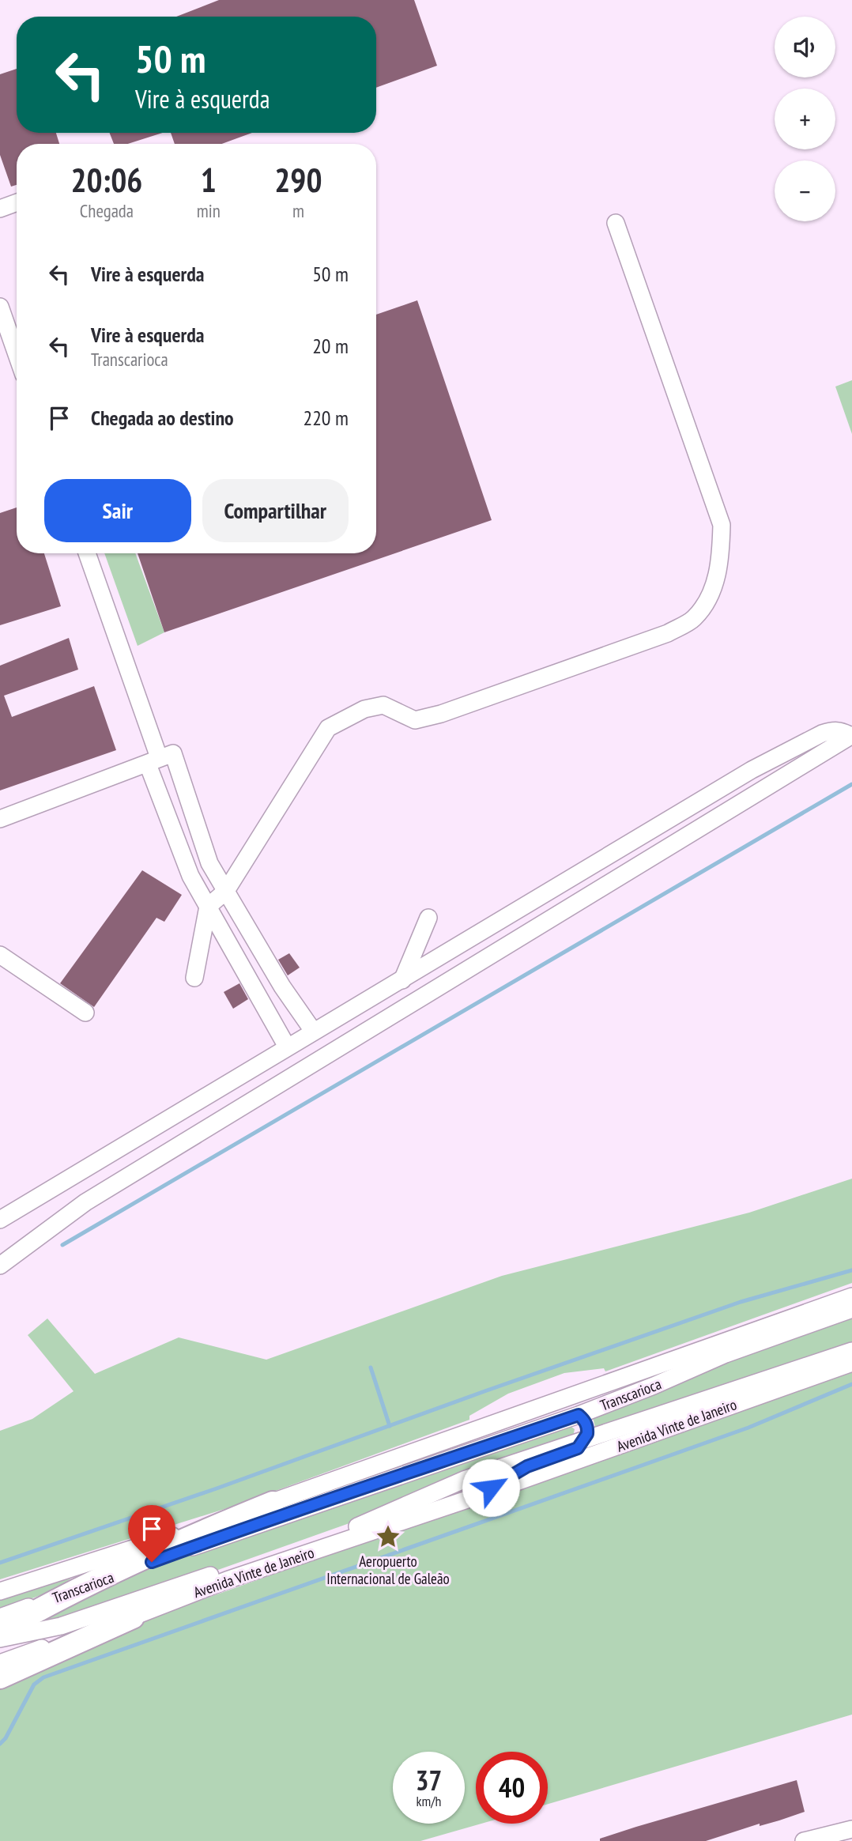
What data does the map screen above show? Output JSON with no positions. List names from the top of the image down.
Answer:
{
  "streets": {
    "street": ["Transcarioca", "Avenida Vinte de Janeiro"]
  },
  "places": {
    "place": ["Aeropuerto Internacional de Galeão"]
  },
  "page": {
    "map_buttons": ["+", "−"],
    "turn": ["50 m", "Vire à esquerda"],
    "eta": [
      "20:06",
      "Chegada",
      "1",
      "min",
      "290",
      "m"
    ],
    "list": [
      {
        "name": "Vire à esquerda",
        "value": "50 m"
      },
      {
        "name": "Vire à esquerda",
        "note": "Transcarioca",
        "value": "20 m"
      },
      {
        "name": "Chegada ao destino",
        "value": "220 m"
      }
    ],
    "buttons": ["Sair", "Compartilhar"],
    "speed": "37 km/h",
    "limit": "40"
  }
}
